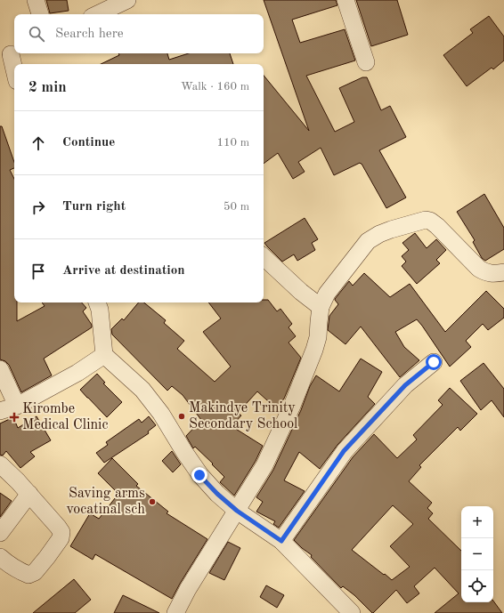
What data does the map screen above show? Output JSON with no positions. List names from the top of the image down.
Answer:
{
  "places": {
    "other": ["Makindye Trinity Secondary School", "Saving arms vocatinal sch"],
    "health": ["Kirombe Medical Clinic"]
  },
  "page": {
    "search": "Search here",
    "heading": ["2 min", "Walk · 160 m"],
    "list": [
      ["Continue", "110 m"],
      ["Turn right", "50 m"],
      "Arrive at destination"
    ],
    "map_buttons": ["+", "−"]
  }
}
